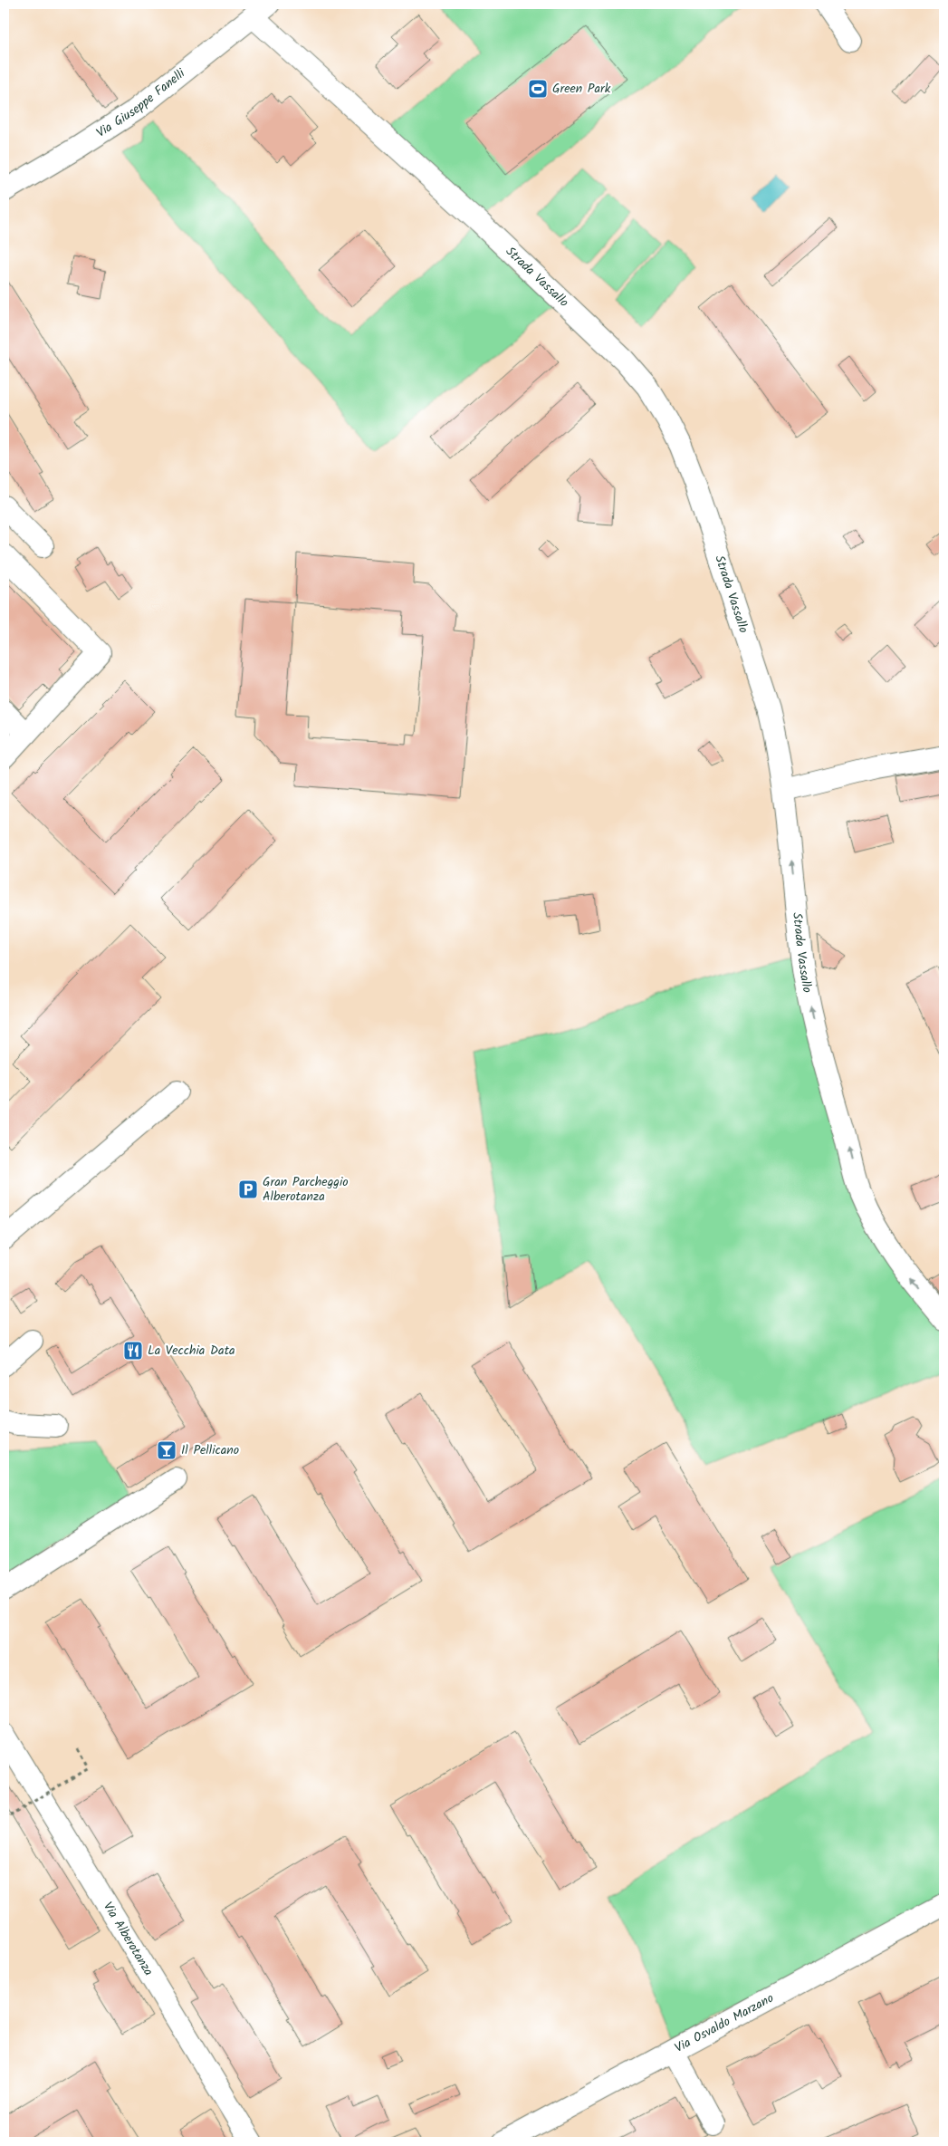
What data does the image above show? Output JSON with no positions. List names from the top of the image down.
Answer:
{
  "streets": {
    "street": [
      "Via Giuseppe Fanelli",
      "Strada Vassallo",
      "Via Alberotanza",
      "Via Osvaldo Marzano"
    ]
  },
  "crossings": [
    ["Via Giuseppe Fanelli", "Strada Vassallo"]
  ],
  "one_way": ["Strada Vassallo"],
  "places": {
    "sports": ["Green Park"],
    "parking": ["Gran Parcheggio Alberotanza"],
    "restaurant": ["La Vecchia Data"],
    "bar": ["Il Pellicano"]
  }
}
